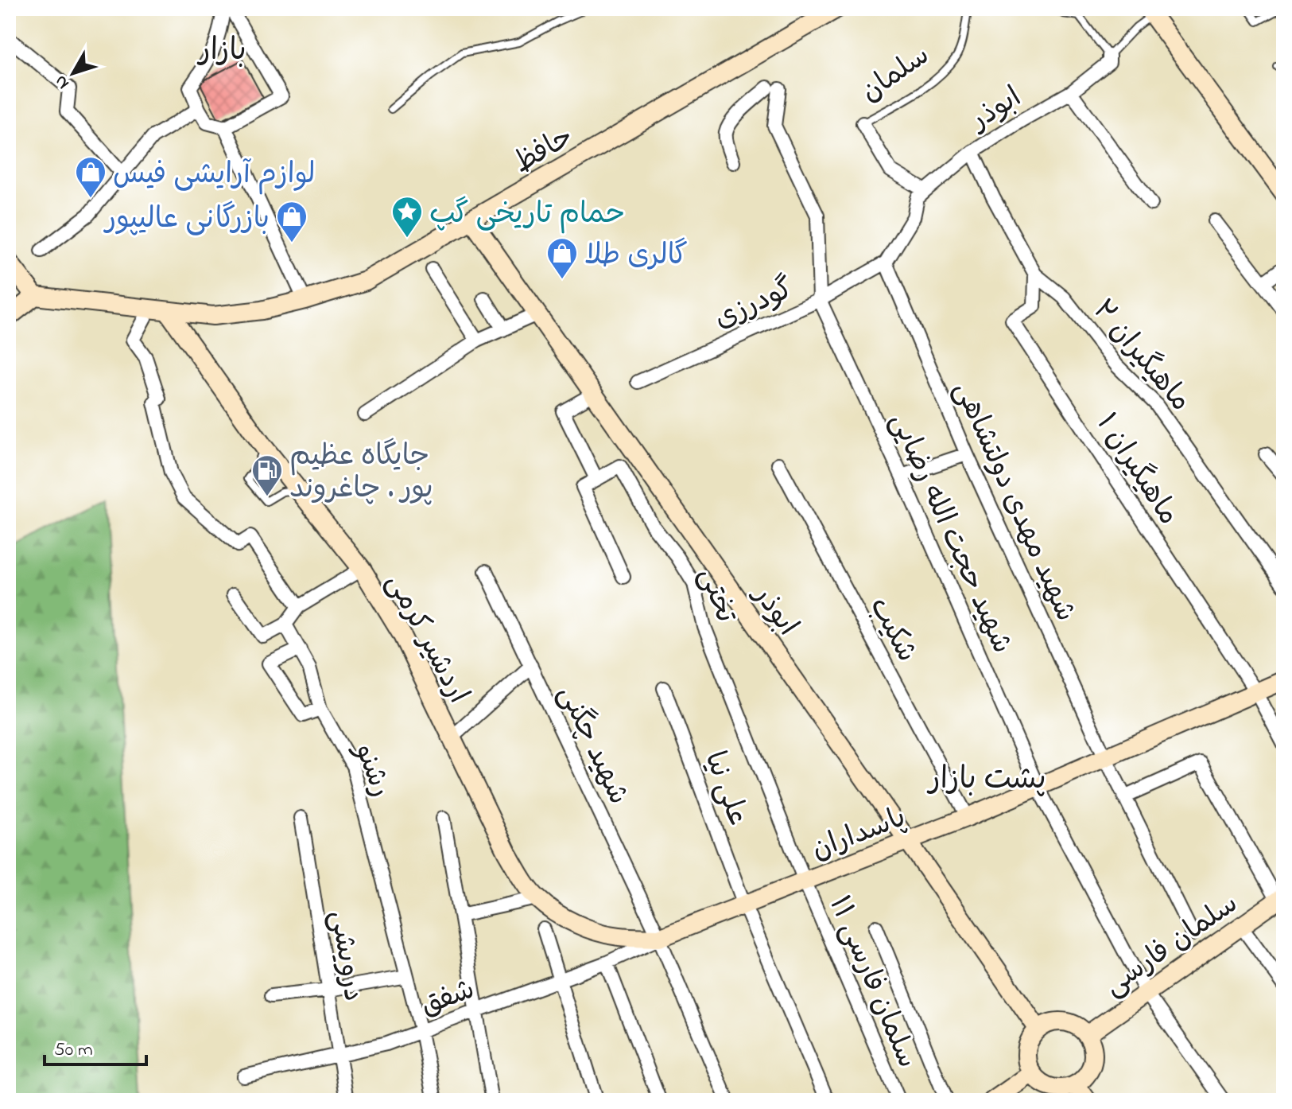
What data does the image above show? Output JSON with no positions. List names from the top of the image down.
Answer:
{
  "streets": {
    "main road": [
      "ابوذر",
      "حافظ",
      "اردشیر کرمی",
      "پاسداران",
      "سلمان فارسی"
    ],
    "street": [
      "سلمان",
      "گودرزی",
      "ماهیگیران ۲",
      "ماهیگیران ۱",
      "شهید مهدی دولتشاهی",
      "شهید حجت الله رضایی",
      "تختی",
      "شکیب",
      "شهید چگنی",
      "رشنو",
      "علی نیا",
      "درویشی",
      "سلمان فارسی ۱۱",
      "شفق"
    ]
  },
  "crossings": [
    ["سلمان", "ابوذر"],
    ["ابوذر", "حافظ"],
    ["ابوذر", "گودرزی"],
    ["ابوذر", "ماهیگیران ۲"],
    ["ابوذر", "شهید مهدی دولتشاهی"],
    ["ابوذر", "پاسداران"],
    ["ابوذر", "سلمان فارسی"],
    ["حافظ", "اردشیر کرمی"],
    ["گودرزی", "شهید مهدی دولتشاهی"],
    ["گودرزی", "شهید حجت الله رضایی"],
    ["ماهیگیران ۲", "ماهیگیران ۱"],
    ["ماهیگیران ۱", "پاسداران"],
    ["شهید مهدی دولتشاهی", "پاسداران"],
    ["شهید حجت الله رضایی", "پاسداران"],
    ["شهید حجت الله رضایی", "سلمان فارسی"],
    ["تختی", "پاسداران"],
    ["تختی", "سلمان فارسی ۱۱"],
    ["شکیب", "پاسداران"],
    ["اردشیر کرمی", "شهید چگنی"],
    ["اردشیر کرمی", "پاسداران"],
    ["اردشیر کرمی", "شفق"],
    ["شهید چگنی", "پاسداران"],
    ["شهید چگنی", "شفق"],
    ["رشنو", "شفق"],
    ["علی نیا", "پاسداران"],
    ["پاسداران", "سلمان فارسی ۱۱"],
    ["پاسداران", "شفق"],
    ["درویشی", "شفق"]
  ],
  "districts": ["بازار", "پشت بازار"],
  "places": {
    "shop": ["لوازم آرایشی فیس", "بازرگانی عالیپور", "گالری طلا"],
    "place": ["حمام تاریخی گپ"],
    "fuel station": ["جایگاه عظیم پور . چاغروند"]
  },
  "scale_bar": "50 m",
  "north": "bottom left"
}
